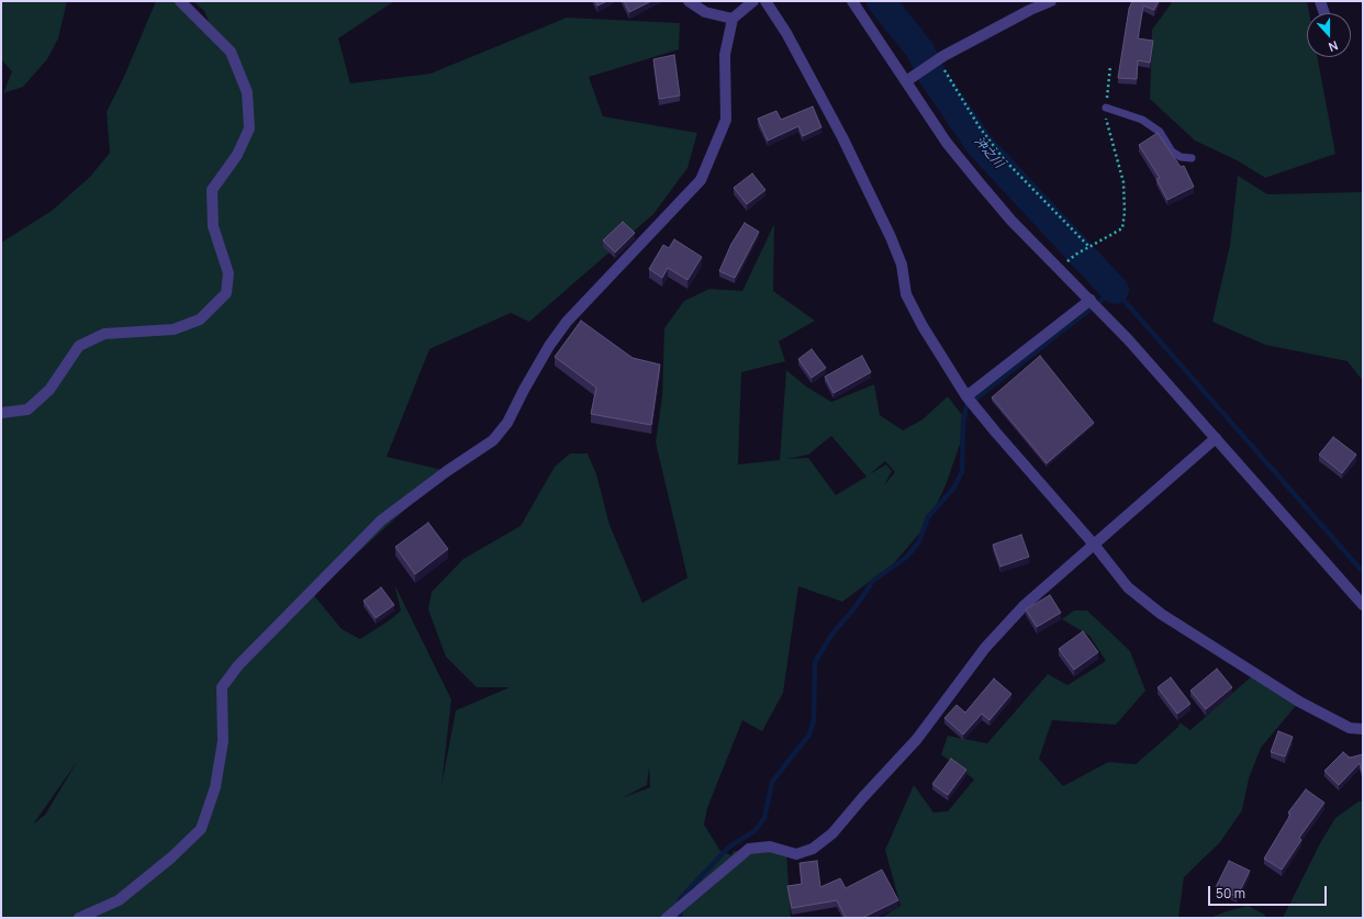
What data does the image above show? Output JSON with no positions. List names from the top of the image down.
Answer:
{
  "water": ["沖之川"],
  "scale_bar": "50 m",
  "north": "bottom"
}
